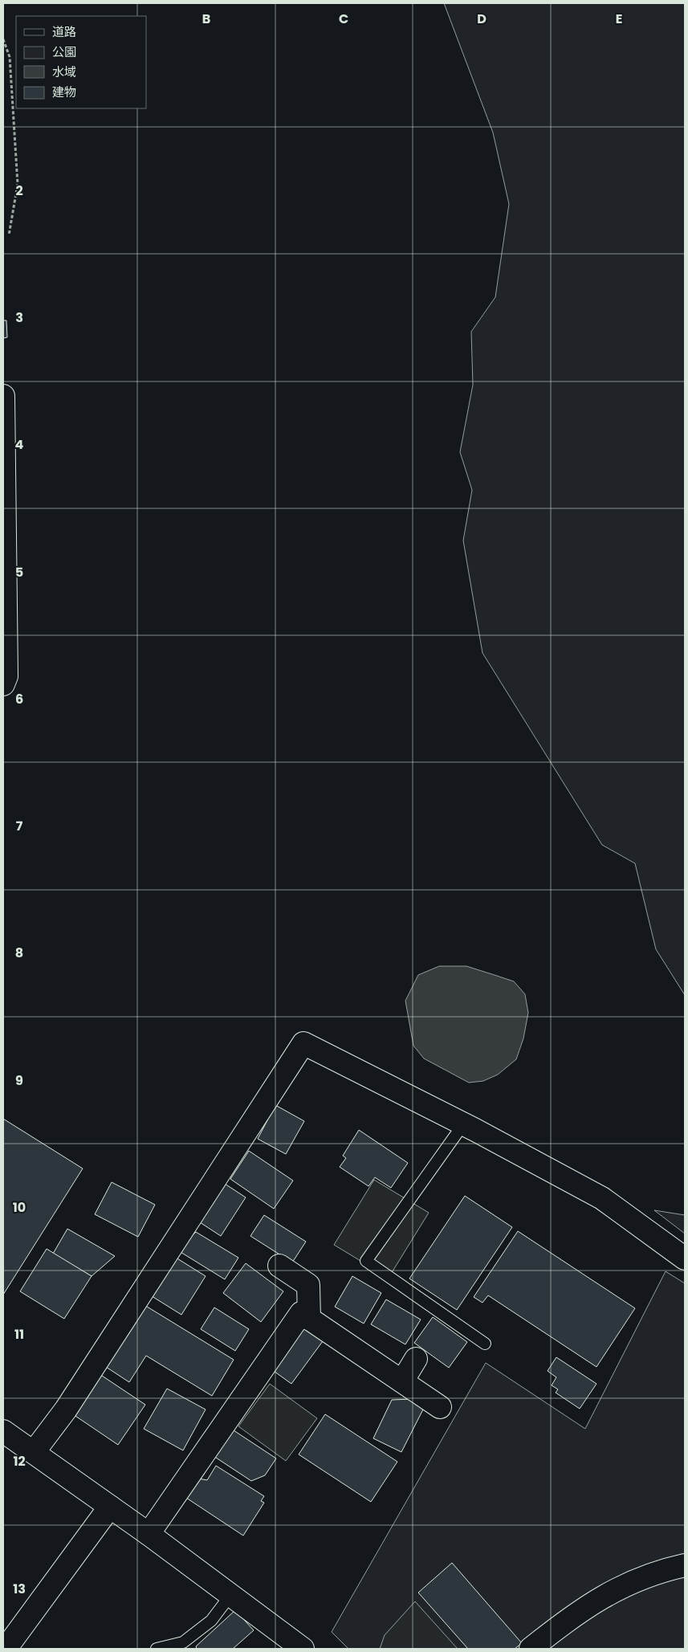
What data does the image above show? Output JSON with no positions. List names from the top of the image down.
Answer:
{
  "legend": [
    "道路",
    "公園",
    "水域",
    "建物"
  ],
  "grid": {
    "columns": [
      "B",
      "C",
      "D",
      "E"
    ],
    "rows": [
      "2",
      "3",
      "4",
      "5",
      "6",
      "7",
      "8",
      "9",
      "10",
      "11",
      "12",
      "13"
    ]
  }
}
